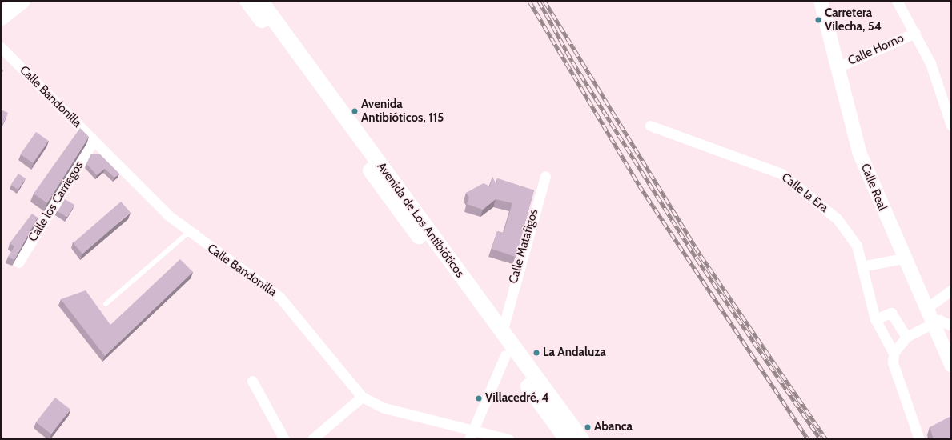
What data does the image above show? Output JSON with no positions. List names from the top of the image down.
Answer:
{
  "streets": {
    "main road": ["Avenida de Los Antibióticos"],
    "street": [
      "Calle Horno",
      "Calle Bandonilla",
      "Calle Real",
      "Calle la Era",
      "Calle los Carriegos",
      "Calle Matafigos"
    ]
  },
  "crossings": [
    ["Calle Horno", "Calle Real"],
    ["Calle Bandonilla", "Calle los Carriegos"],
    ["Avenida de Los Antibióticos", "Calle Matafigos"]
  ],
  "places": [
    "Carretera Vilecha, 54",
    "Avenida Antibióticos, 115",
    "La Andaluza",
    "Villacedré, 4",
    "Abanca"
  ]
}
